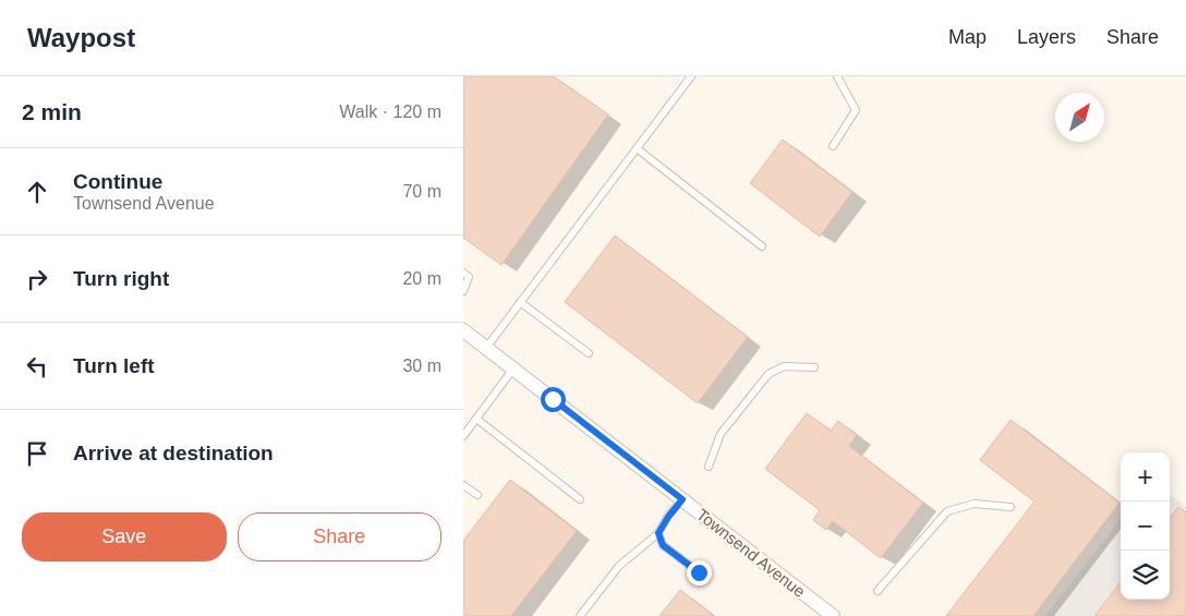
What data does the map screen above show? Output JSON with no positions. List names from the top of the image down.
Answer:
{
  "streets": {
    "street": ["Townsend Avenue"]
  },
  "north": "top right",
  "page": {
    "header": "Waypost",
    "nav": ["Map", "Layers", "Share"],
    "heading": ["2 min", "Walk · 120 m"],
    "list": [
      ["Continue", "Townsend Avenue", "70 m"],
      ["Turn right", "20 m"],
      ["Turn left", "30 m"],
      "Arrive at destination"
    ],
    "map_buttons": ["+", "−"],
    "buttons": ["Save", "Share"]
  }
}
